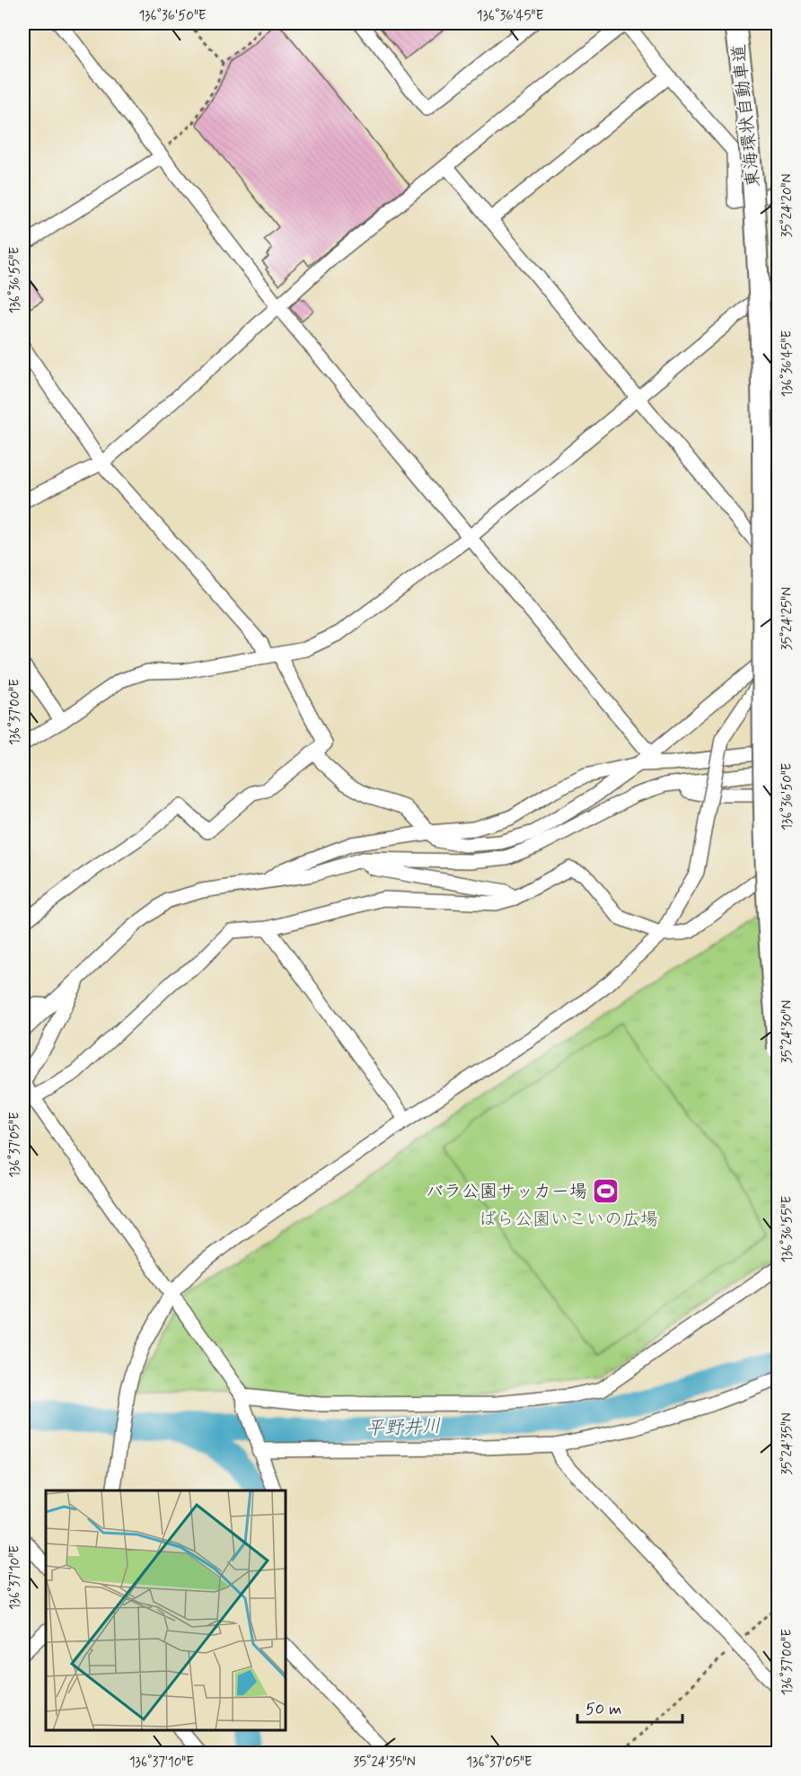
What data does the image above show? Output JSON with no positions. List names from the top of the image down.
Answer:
{
  "streets": {
    "highway": ["東海環状自動車道"]
  },
  "water": ["平野井川"],
  "parks": ["ばら公園いこいの広場"],
  "places": {
    "sports": ["バラ公園サッカー場"]
  },
  "scale_bar": "50 m",
  "coordinates": [
    "136°36'50\"E",
    "136°36'45\"E",
    "35°24'20\"N",
    "136°36'55\"E",
    "35°24'25\"N",
    "136°37'00\"E",
    "35°24'30\"N",
    "136°37'05\"E",
    "35°24'35\"N",
    "136°37'10\"E"
  ]
}
